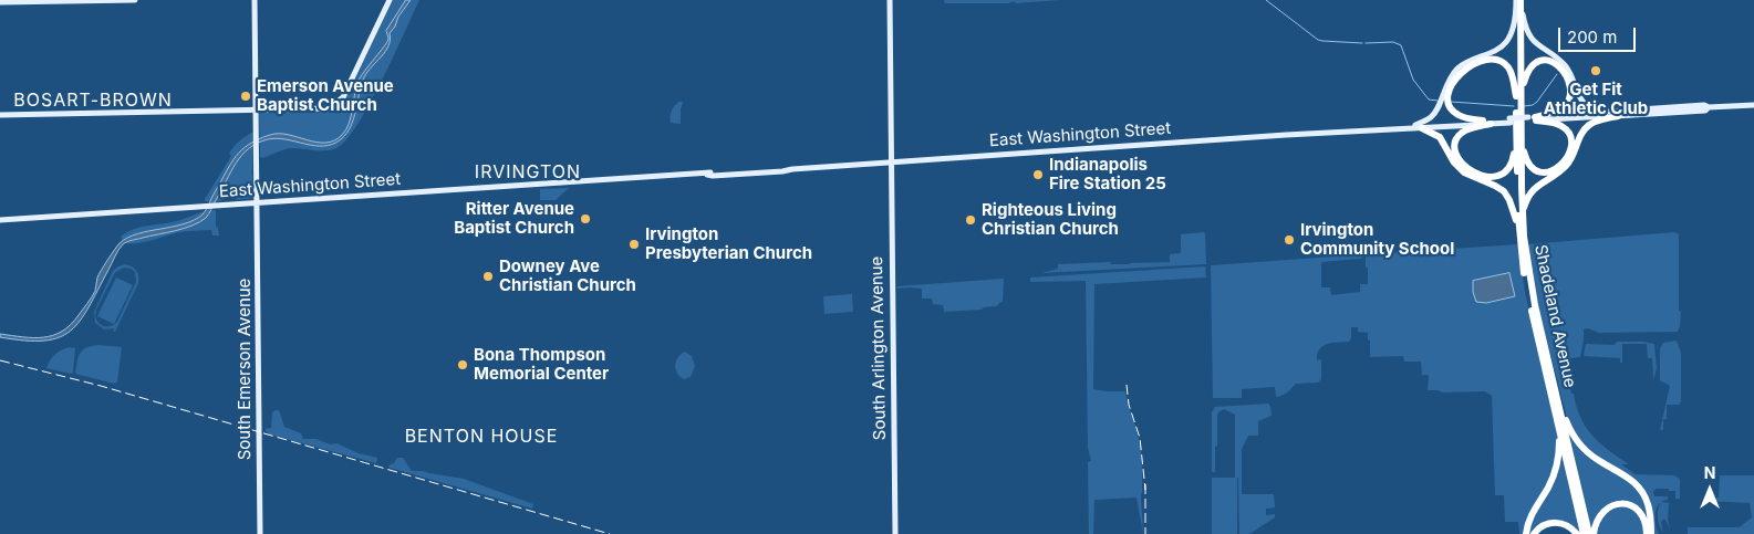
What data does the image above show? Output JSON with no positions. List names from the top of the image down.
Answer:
{
  "streets": {
    "highway": ["Shadeland Avenue"],
    "main road": ["East Washington Street", "South Arlington Avenue", "South Emerson Avenue"]
  },
  "crossings": [
    ["East Washington Street", "South Arlington Avenue"],
    ["East Washington Street", "South Emerson Avenue"]
  ],
  "districts": ["BOSART-BROWN", "IRVINGTON", "BENTON HOUSE"],
  "places": [
    "Get Fit Athletic Club",
    "Emerson Avenue Baptist Church",
    "Indianapolis Fire Station 25",
    "Ritter Avenue Baptist Church",
    "Righteous Living Christian Church",
    "Irvington Community School",
    "Irvington Presbyterian Church",
    "Downey Ave Christian Church",
    "Bona Thompson Memorial Center"
  ],
  "scale_bar": "200 m",
  "north": "top"
}
